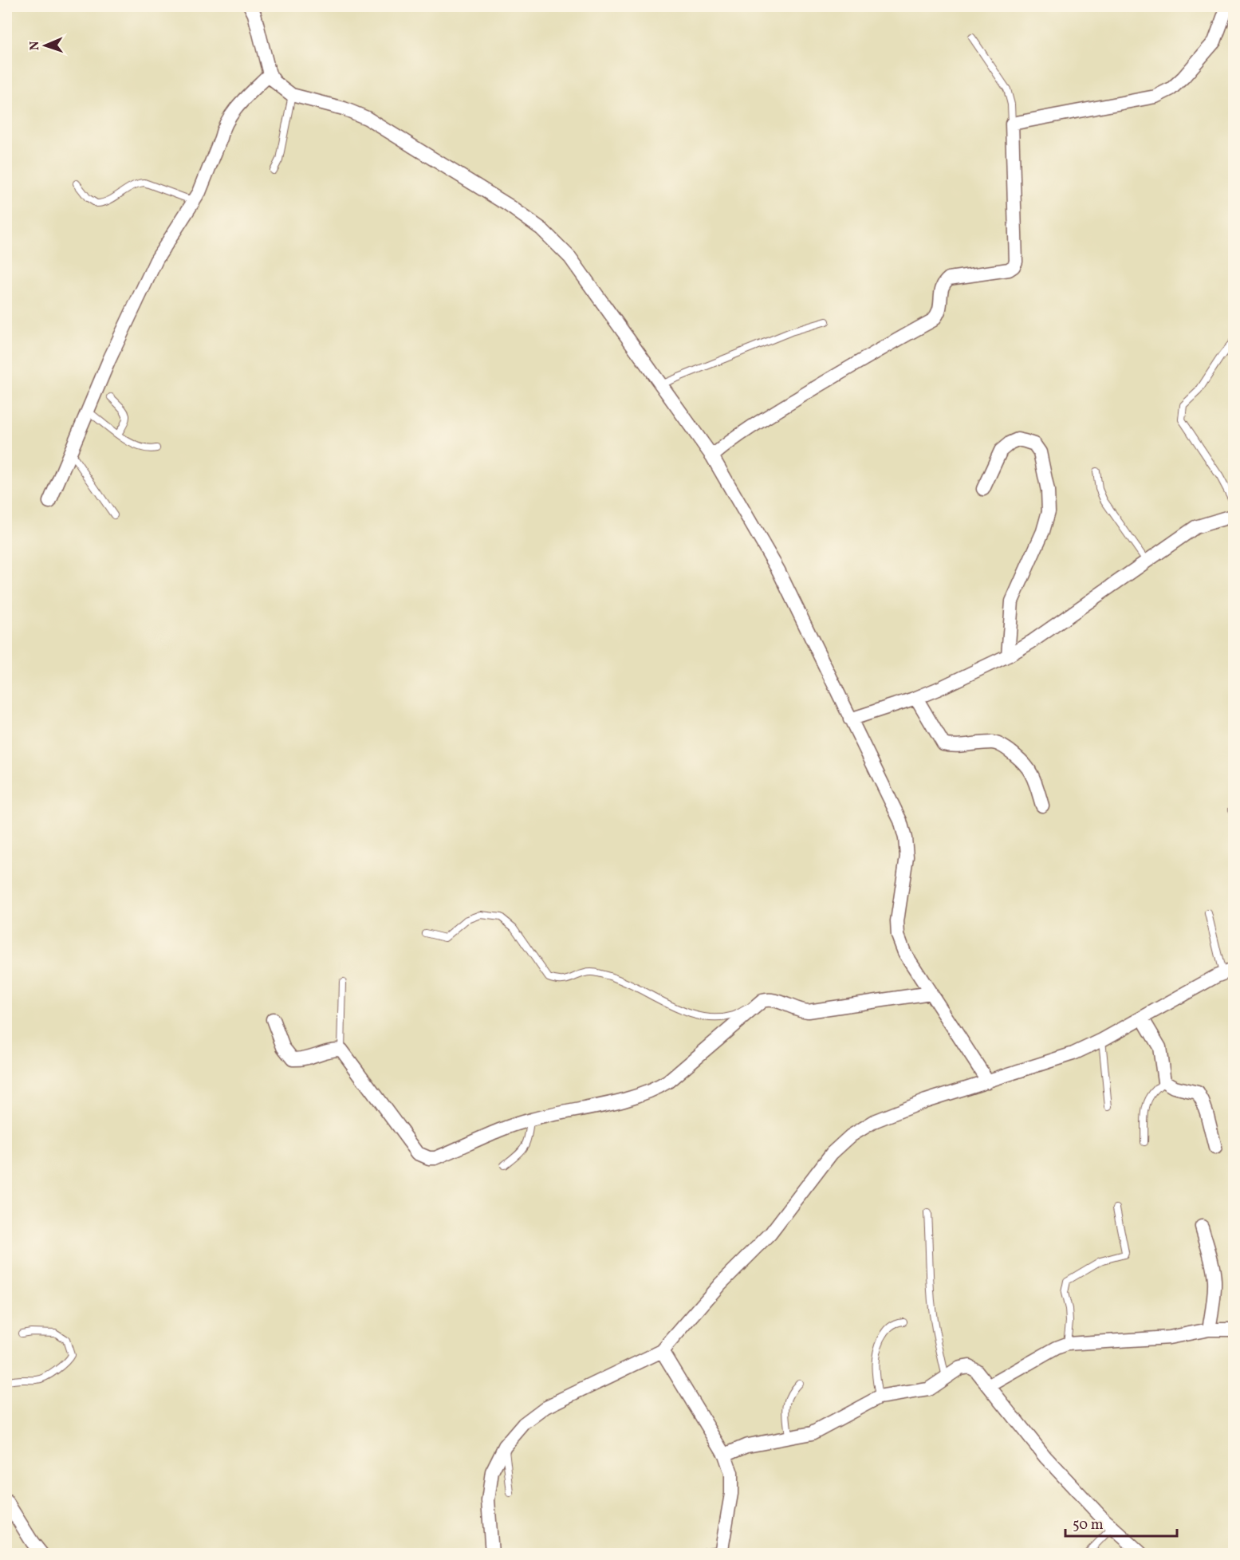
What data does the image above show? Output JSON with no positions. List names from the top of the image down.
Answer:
{
  "scale_bar": "50 m",
  "north": "left"
}
